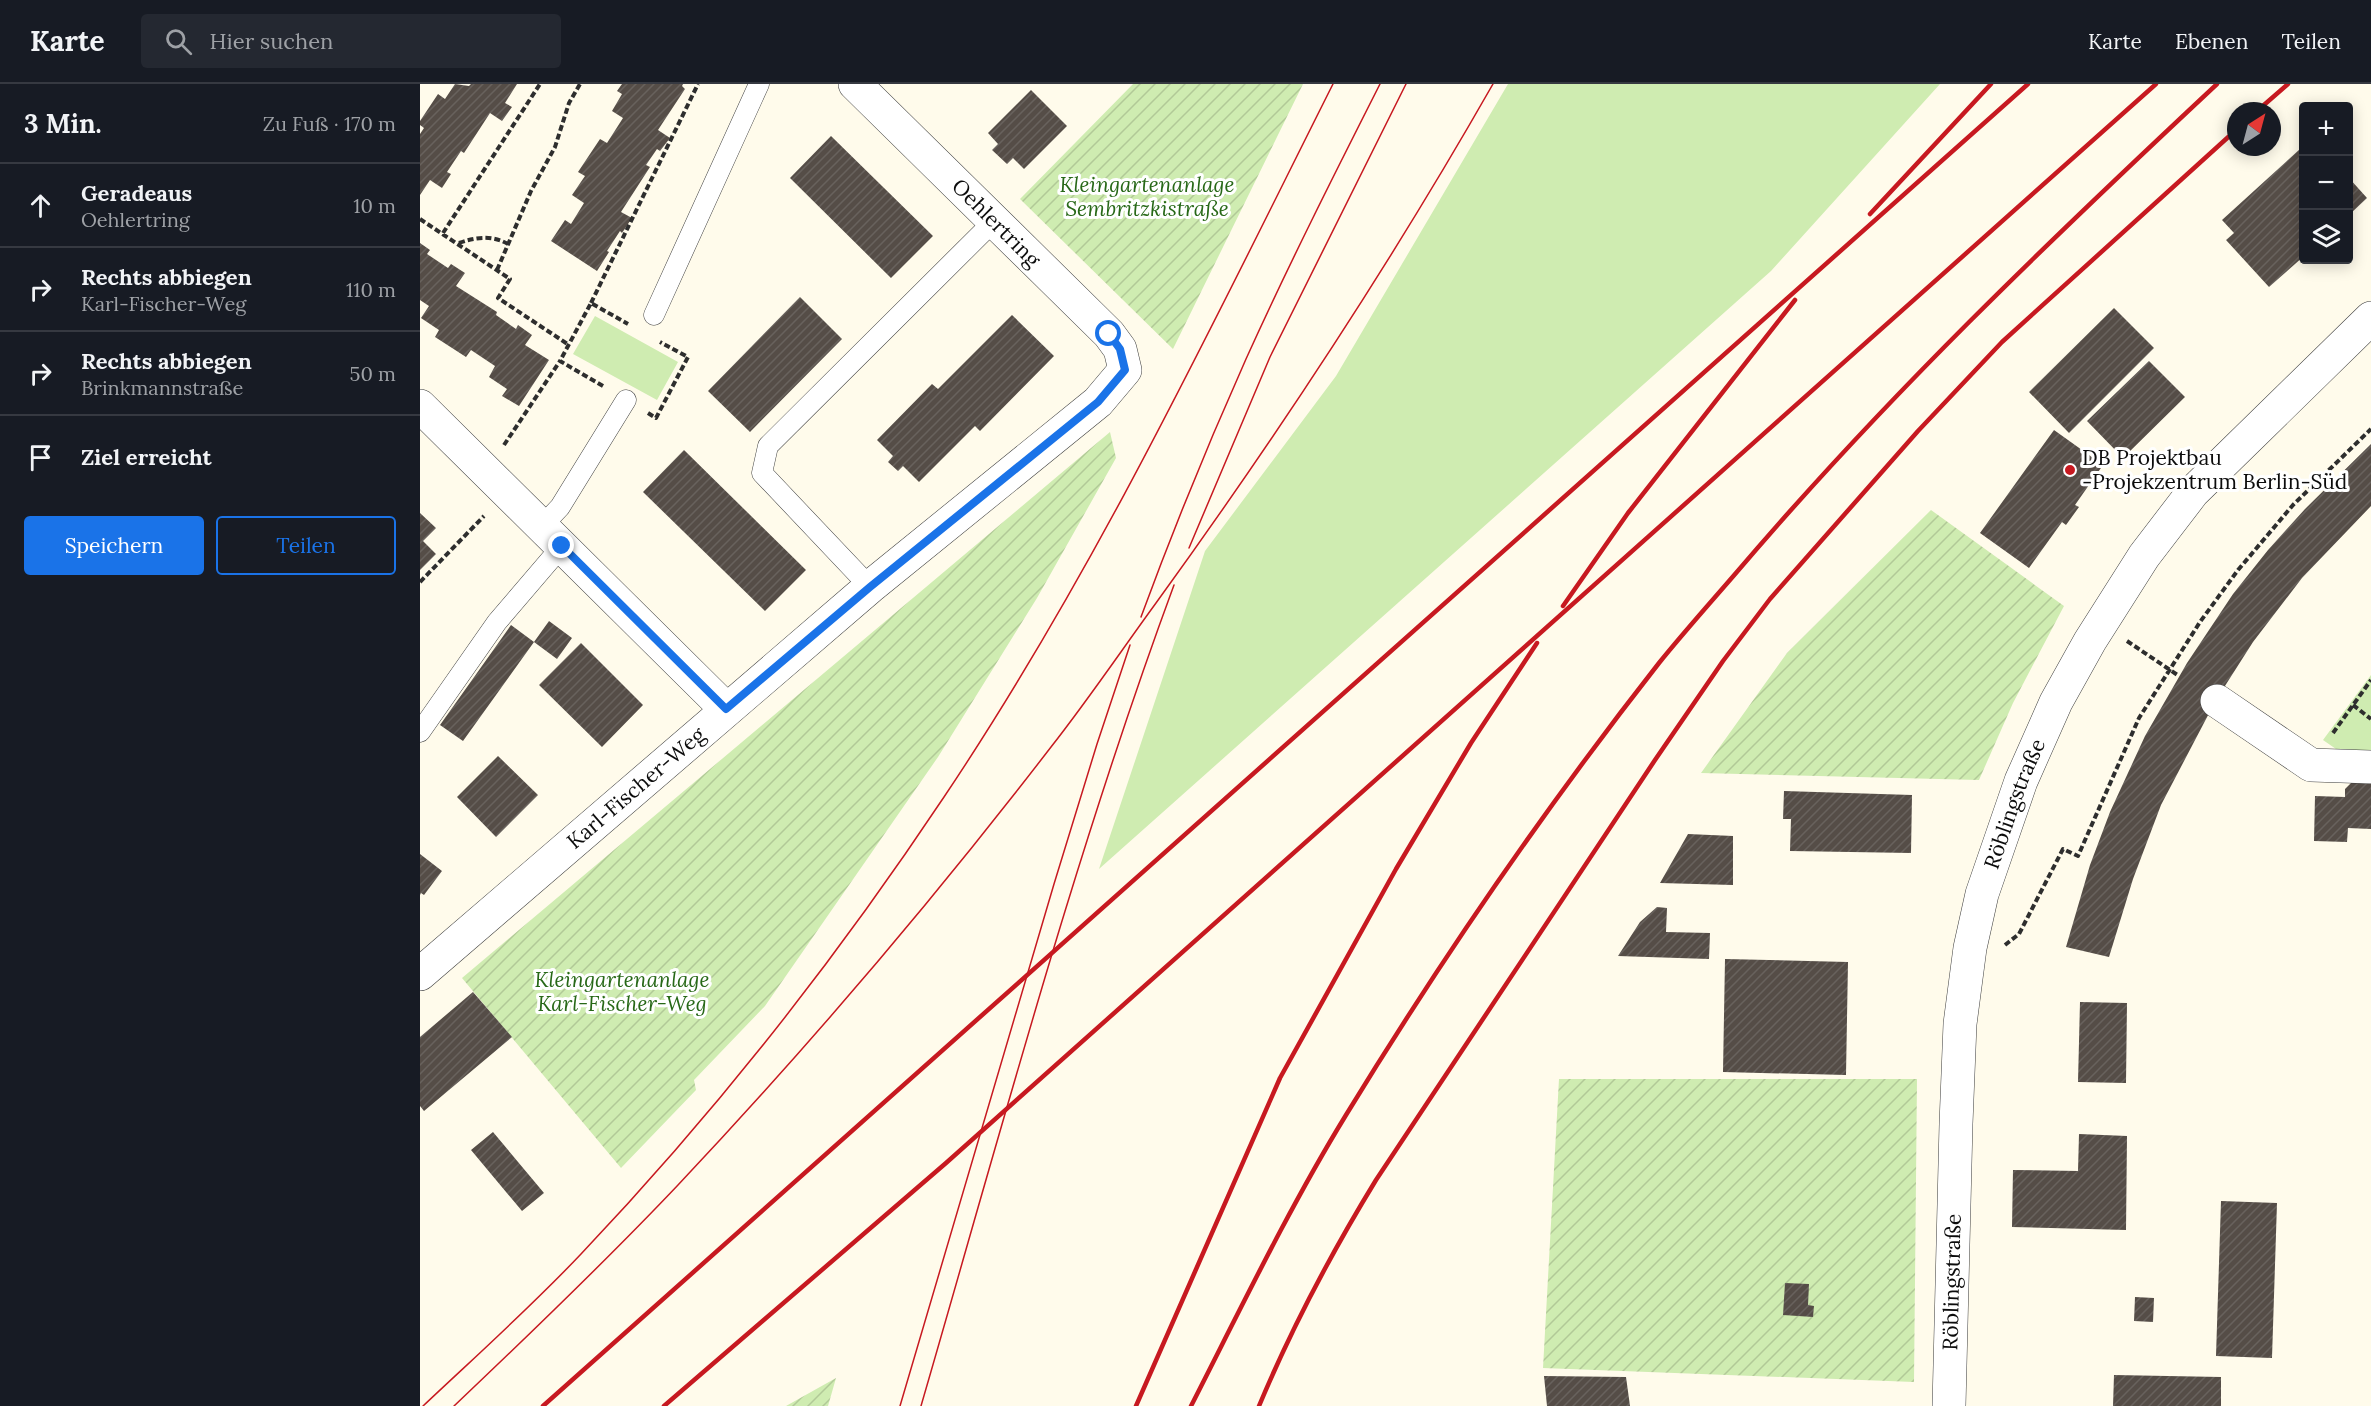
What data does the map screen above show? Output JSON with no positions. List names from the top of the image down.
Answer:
{
  "streets": {
    "street": ["Oehlertring", "Karl-Fischer-Weg", "Röblingstraße"]
  },
  "crossings": [
    ["Oehlertring", "Karl-Fischer-Weg"]
  ],
  "parks": ["Kleingartenanlage Sembritzkistraße", "Kleingartenanlage Karl-Fischer-Weg"],
  "places": ["DB Projektbau -Projekzentrum Berlin-Süd"],
  "north": "top right",
  "page": {
    "header": "Karte",
    "search": "Hier suchen",
    "nav": ["Karte", "Ebenen", "Teilen"],
    "heading": ["3 Min.", "Zu Fuß · 170 m"],
    "map_buttons": ["+", "−"],
    "list": [
      ["Geradeaus", "Oehlertring", "10 m"],
      ["Rechts abbiegen", "Karl-Fischer-Weg", "110 m"],
      ["Rechts abbiegen", "Brinkmannstraße", "50 m"],
      "Ziel erreicht"
    ],
    "buttons": ["Speichern", "Teilen"]
  }
}
